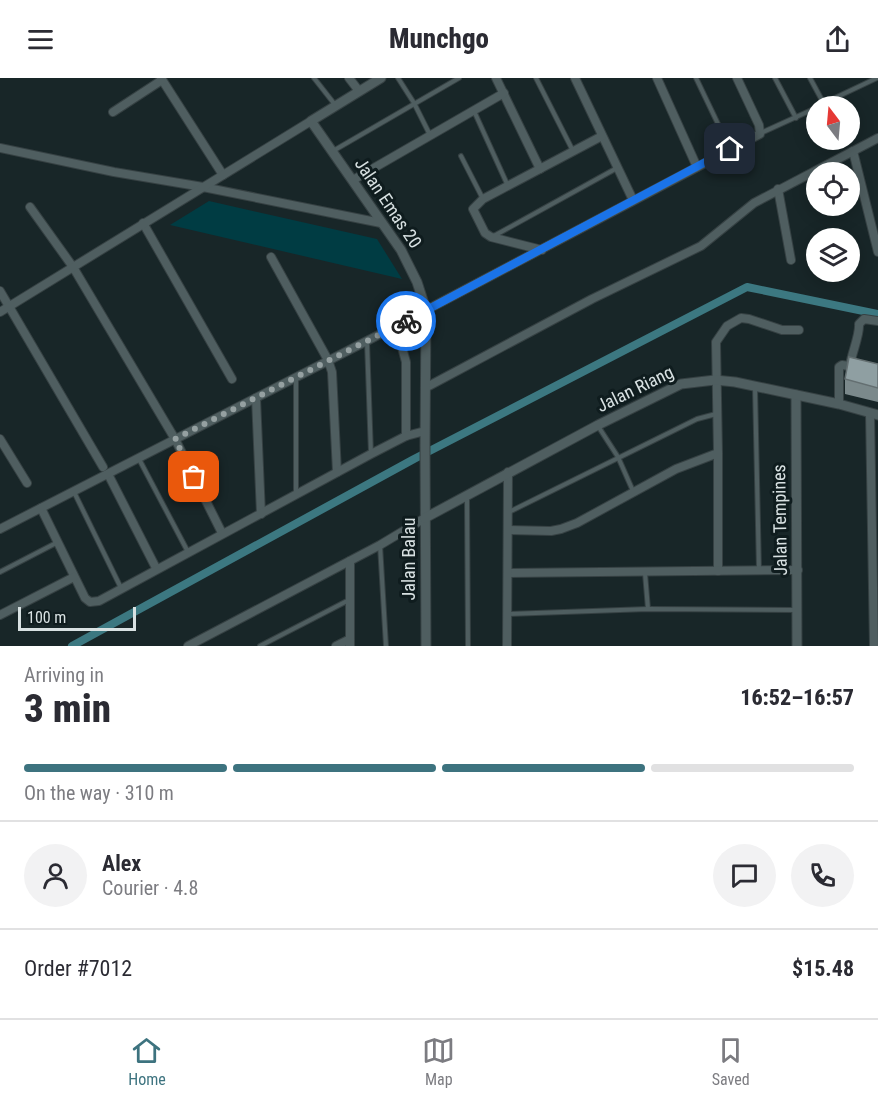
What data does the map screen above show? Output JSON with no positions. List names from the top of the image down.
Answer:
{
  "streets": {
    "street": [
      "Jalan Emas 20",
      "Jalan Riang",
      "Jalan Tempines",
      "Jalan Balau"
    ]
  },
  "crossings": [
    ["Jalan Emas 20", "Jalan Balau"],
    ["Jalan Riang", "Jalan Tempines"],
    ["Jalan Riang", "Jalan Balau"]
  ],
  "scale_bar": "100 m",
  "north": "top",
  "page": {
    "header": "Munchgo",
    "scale": "100 m",
    "heading": ["3 min", "Arriving in", "16:52–16:57"],
    "panel": [
      "Alex",
      "Courier · 4.8",
      "Order #7012",
      "$15.48"
    ],
    "bar": "On the way · 310 m",
    "tabs": ["Home", "Map", "Saved"]
  }
}
